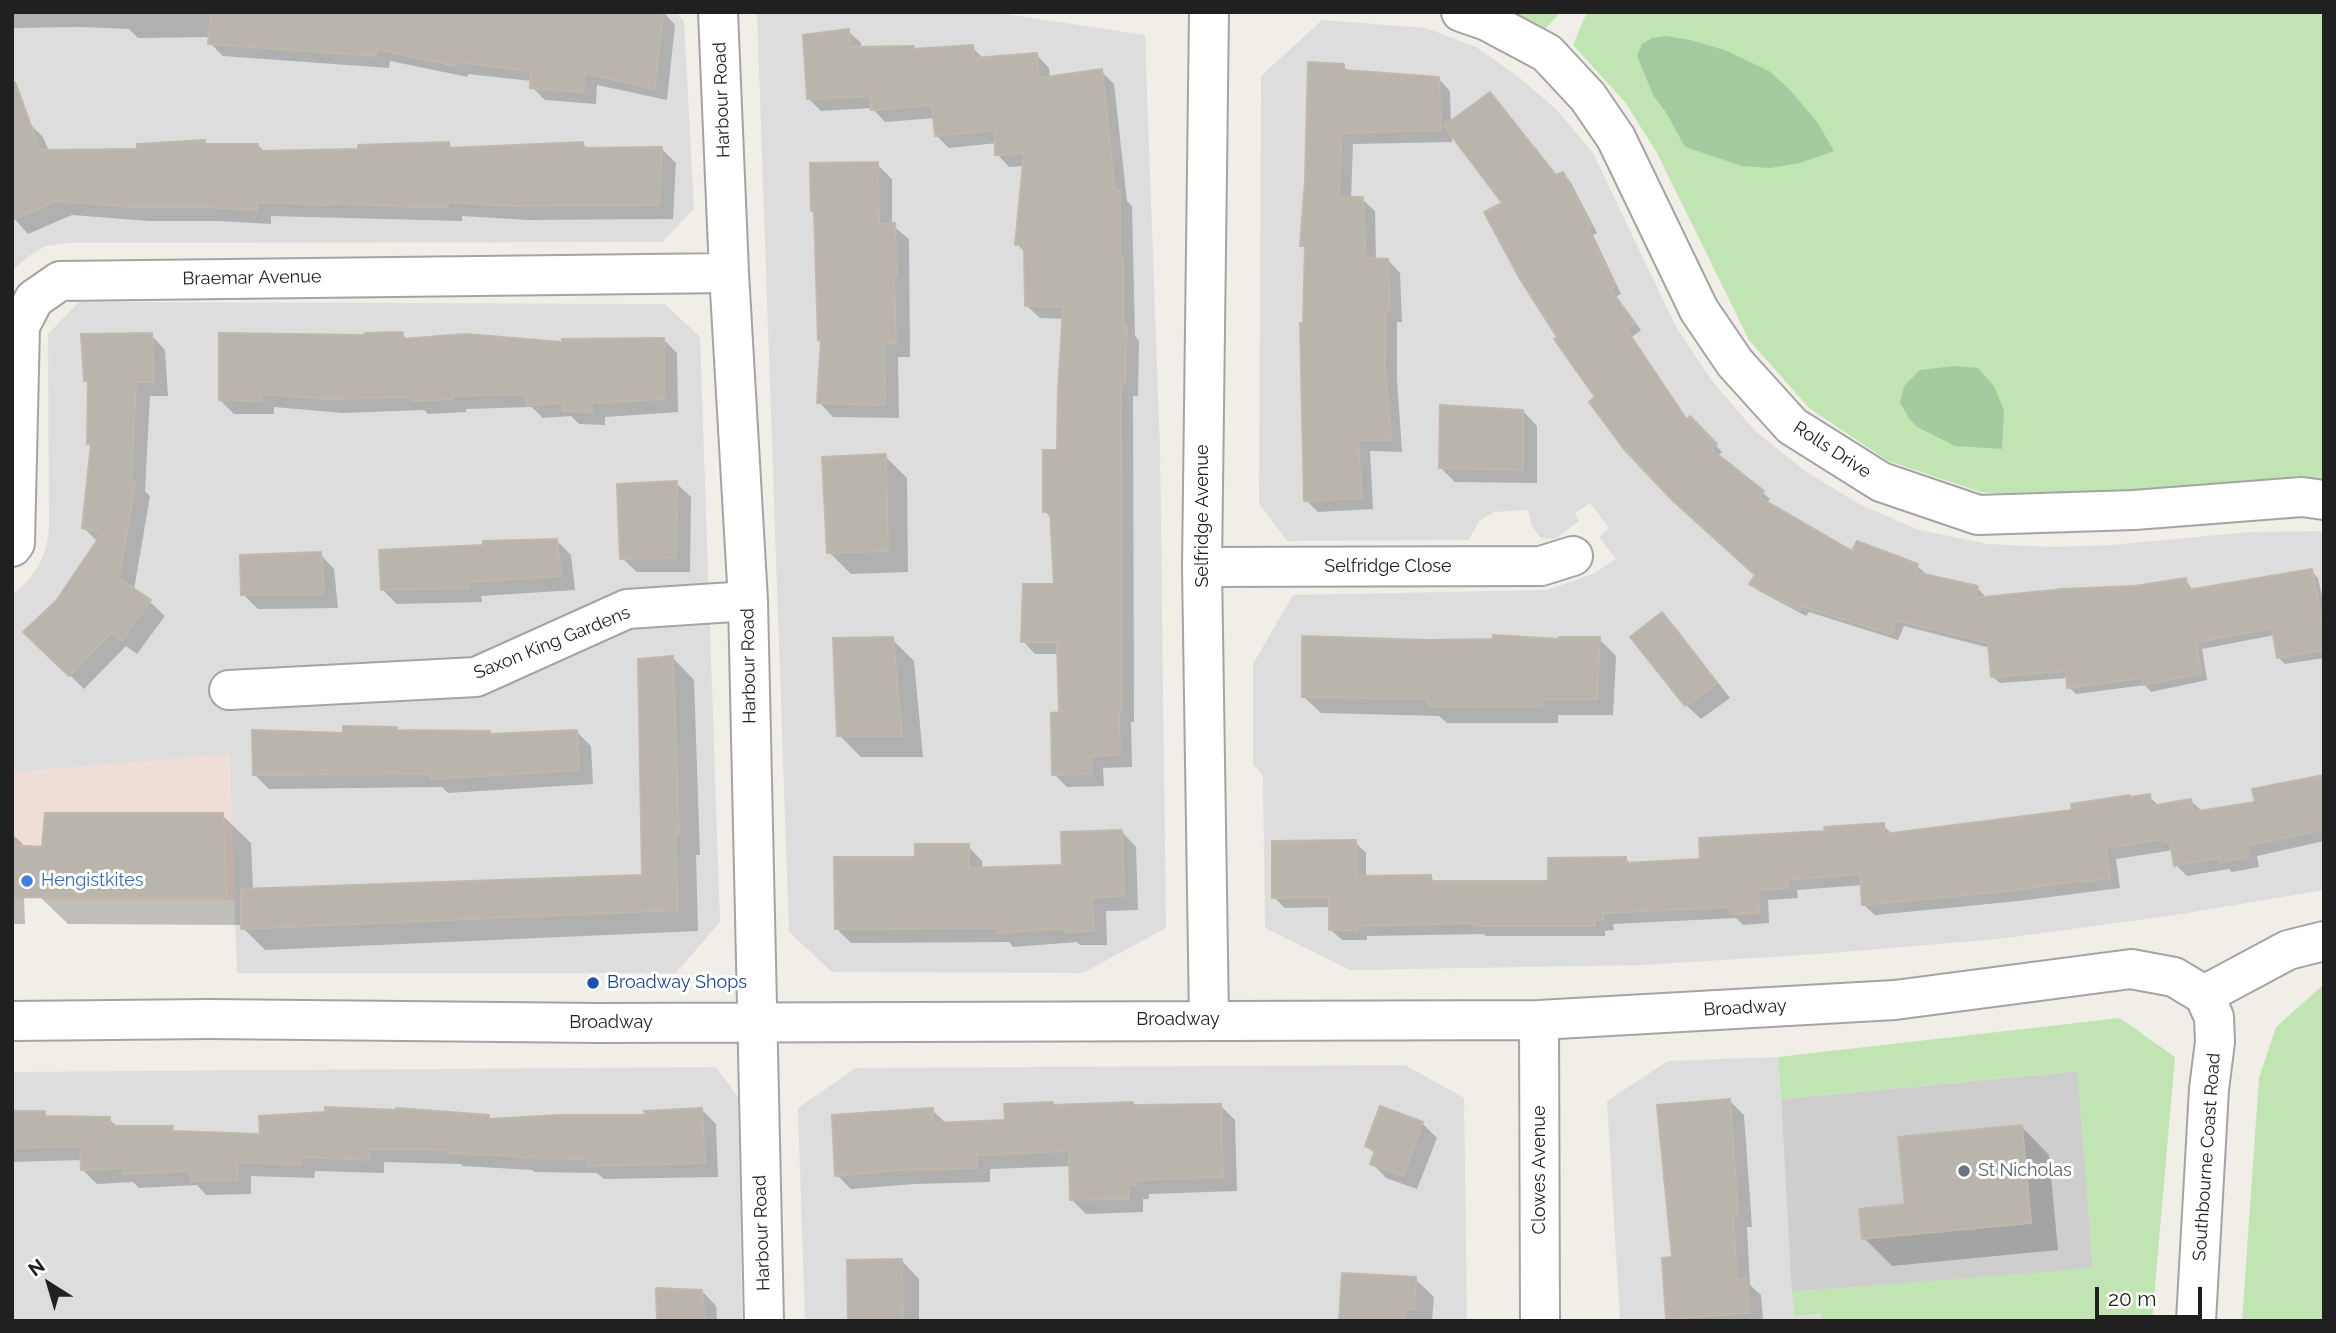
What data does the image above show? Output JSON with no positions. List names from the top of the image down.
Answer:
{
  "streets": {
    "street": [
      "Harbour Road",
      "Braemar Avenue",
      "Rolls Drive",
      "Selfridge Avenue",
      "Selfridge Close",
      "Saxon King Gardens",
      "Broadway",
      "Southbourne Coast Road",
      "Clowes Avenue"
    ]
  },
  "crossings": [
    ["Harbour Road", "Braemar Avenue"],
    ["Harbour Road", "Saxon King Gardens"],
    ["Harbour Road", "Broadway"],
    ["Selfridge Avenue", "Selfridge Close"],
    ["Selfridge Avenue", "Broadway"],
    ["Broadway", "Southbourne Coast Road"],
    ["Broadway", "Clowes Avenue"]
  ],
  "places": ["Hengistkites", "Broadway Shops", "St Nicholas"],
  "scale_bar": "20 m",
  "north": "top left"
}
